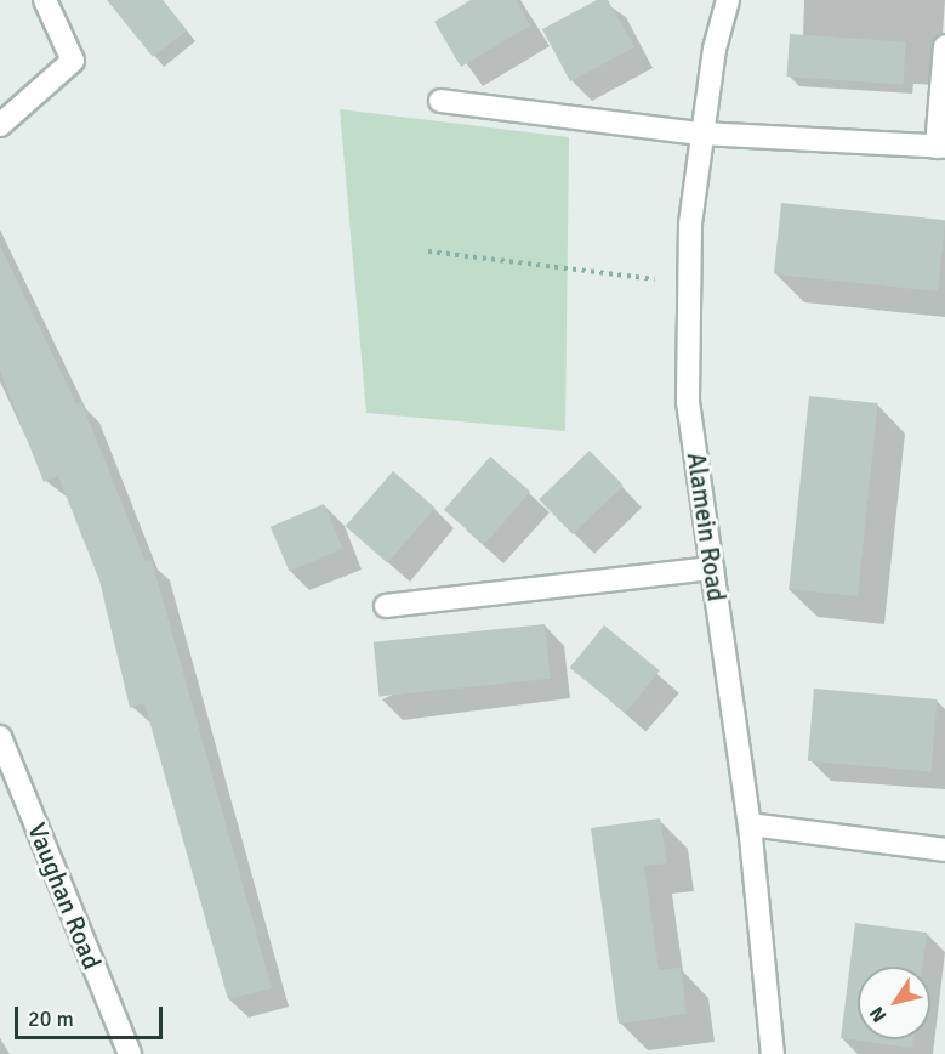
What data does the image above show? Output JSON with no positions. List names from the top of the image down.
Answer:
{
  "streets": {
    "street": ["Alamein Road", "Vaughan Road"]
  },
  "scale_bar": "20 m",
  "north": "bottom left"
}
